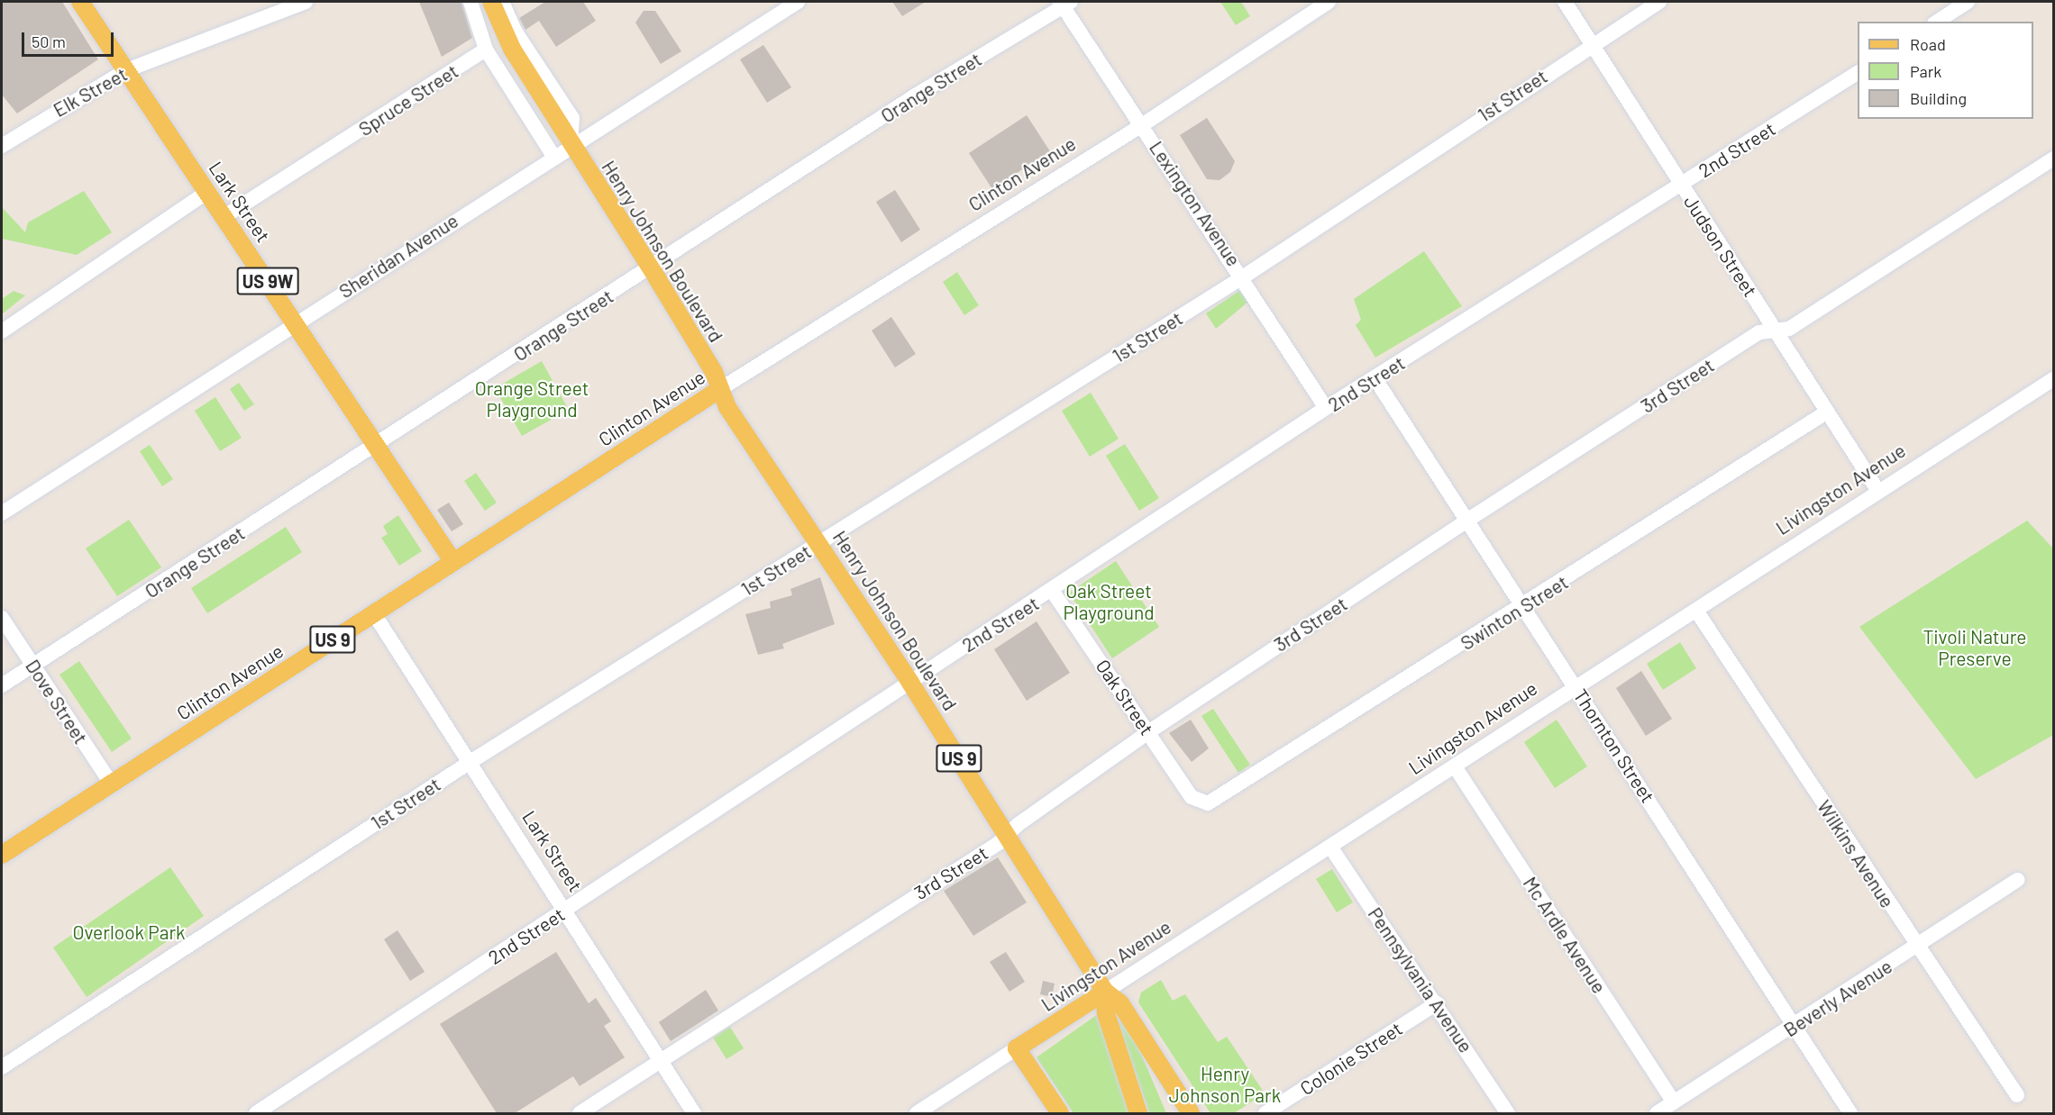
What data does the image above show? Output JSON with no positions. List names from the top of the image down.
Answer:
{
  "streets": {
    "main road": [
      "Clinton Avenue",
      "Lark Street",
      "Henry Johnson Boulevard",
      "US 9W",
      "Livingston Avenue",
      "US 9"
    ],
    "street": [
      "Orange Street",
      "Elk Street",
      "1st Street",
      "Spruce Street",
      "2nd Street",
      "Lexington Avenue",
      "Judson Street",
      "Sheridan Avenue",
      "3rd Street",
      "Swinton Street",
      "Oak Street",
      "Dove Street",
      "Thornton Street",
      "Wilkins Avenue",
      "Mc Ardle Avenue",
      "Pennsylvania Avenue",
      "Beverly Avenue",
      "Colonie Street"
    ]
  },
  "crossings": [
    ["Orange Street", "Lark Street"],
    ["Orange Street", "Lexington Avenue"],
    ["Orange Street", "Henry Johnson Boulevard"],
    ["Orange Street", "Dove Street"],
    ["Elk Street", "Lark Street"],
    ["1st Street", "Lark Street"],
    ["1st Street", "Lexington Avenue"],
    ["1st Street", "Judson Street"],
    ["1st Street", "Henry Johnson Boulevard"],
    ["Spruce Street", "Lark Street"],
    ["2nd Street", "Lark Street"],
    ["2nd Street", "Lexington Avenue"],
    ["2nd Street", "Judson Street"],
    ["2nd Street", "Henry Johnson Boulevard"],
    ["2nd Street", "Oak Street"],
    ["2nd Street", "Thornton Street"],
    ["Clinton Avenue", "Lark Street"],
    ["Clinton Avenue", "Lexington Avenue"],
    ["Clinton Avenue", "Henry Johnson Boulevard"],
    ["Clinton Avenue", "Dove Street"],
    ["Lark Street", "Sheridan Avenue"],
    ["Lark Street", "3rd Street"],
    ["Judson Street", "3rd Street"],
    ["Judson Street", "Livingston Avenue"],
    ["Judson Street", "Swinton Street"],
    ["Henry Johnson Boulevard", "Sheridan Avenue"],
    ["Henry Johnson Boulevard", "3rd Street"],
    ["Henry Johnson Boulevard", "Livingston Avenue"],
    ["Henry Johnson Boulevard", "US 9"],
    ["3rd Street", "Oak Street"],
    ["3rd Street", "Thornton Street"],
    ["Livingston Avenue", "US 9"],
    ["Livingston Avenue", "Thornton Street"],
    ["Livingston Avenue", "Wilkins Avenue"],
    ["Livingston Avenue", "Mc Ardle Avenue"],
    ["Livingston Avenue", "Pennsylvania Avenue"],
    ["Swinton Street", "Oak Street"],
    ["Swinton Street", "Thornton Street"],
    ["Thornton Street", "Beverly Avenue"],
    ["Wilkins Avenue", "Beverly Avenue"],
    ["Mc Ardle Avenue", "Beverly Avenue"],
    ["Pennsylvania Avenue", "Colonie Street"]
  ],
  "parks": [
    "Orange Street Playground",
    "Oak Street Playground",
    "Tivoli Nature Preserve",
    "Overlook Park",
    "Henry Johnson Park"
  ],
  "legend": ["Road", "Park", "Building"],
  "scale_bar": "50 m"
}
